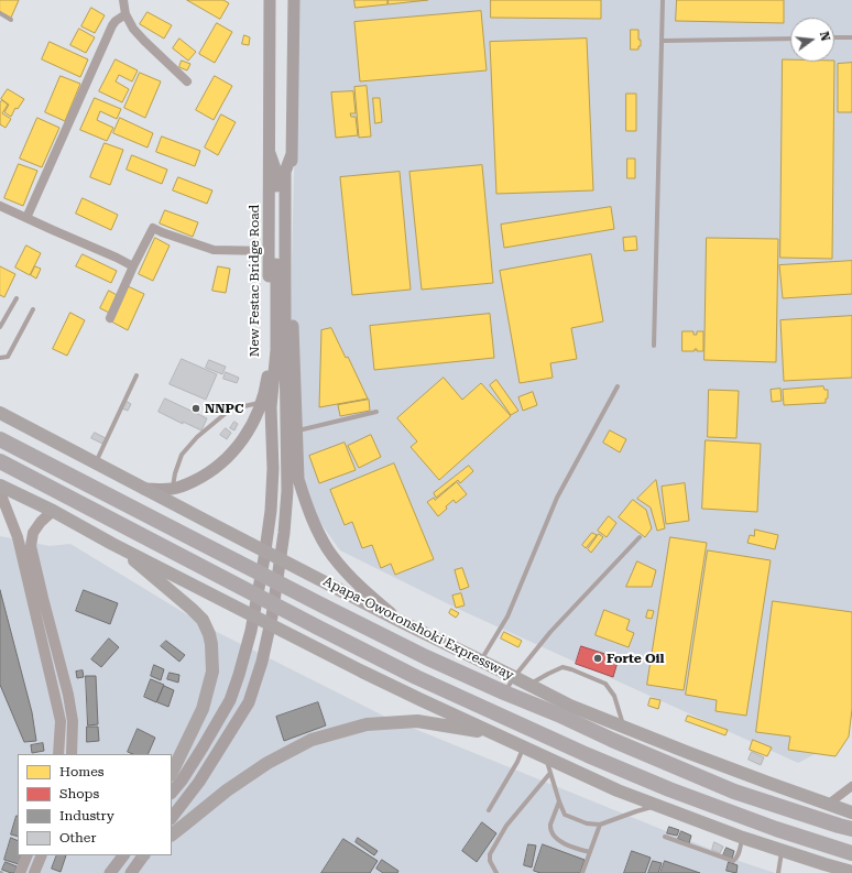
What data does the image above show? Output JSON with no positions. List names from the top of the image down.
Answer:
{
  "streets": {
    "highway": ["Apapa-Oworonshoki Expressway"],
    "main road": ["New Festac Bridge Road"]
  },
  "crossings": [
    ["New Festac Bridge Road", "Apapa-Oworonshoki Expressway"]
  ],
  "places": ["NNPC", "Forte Oil"],
  "legend": [
    "Homes",
    "Shops",
    "Industry",
    "Other"
  ],
  "north": "right"
}
